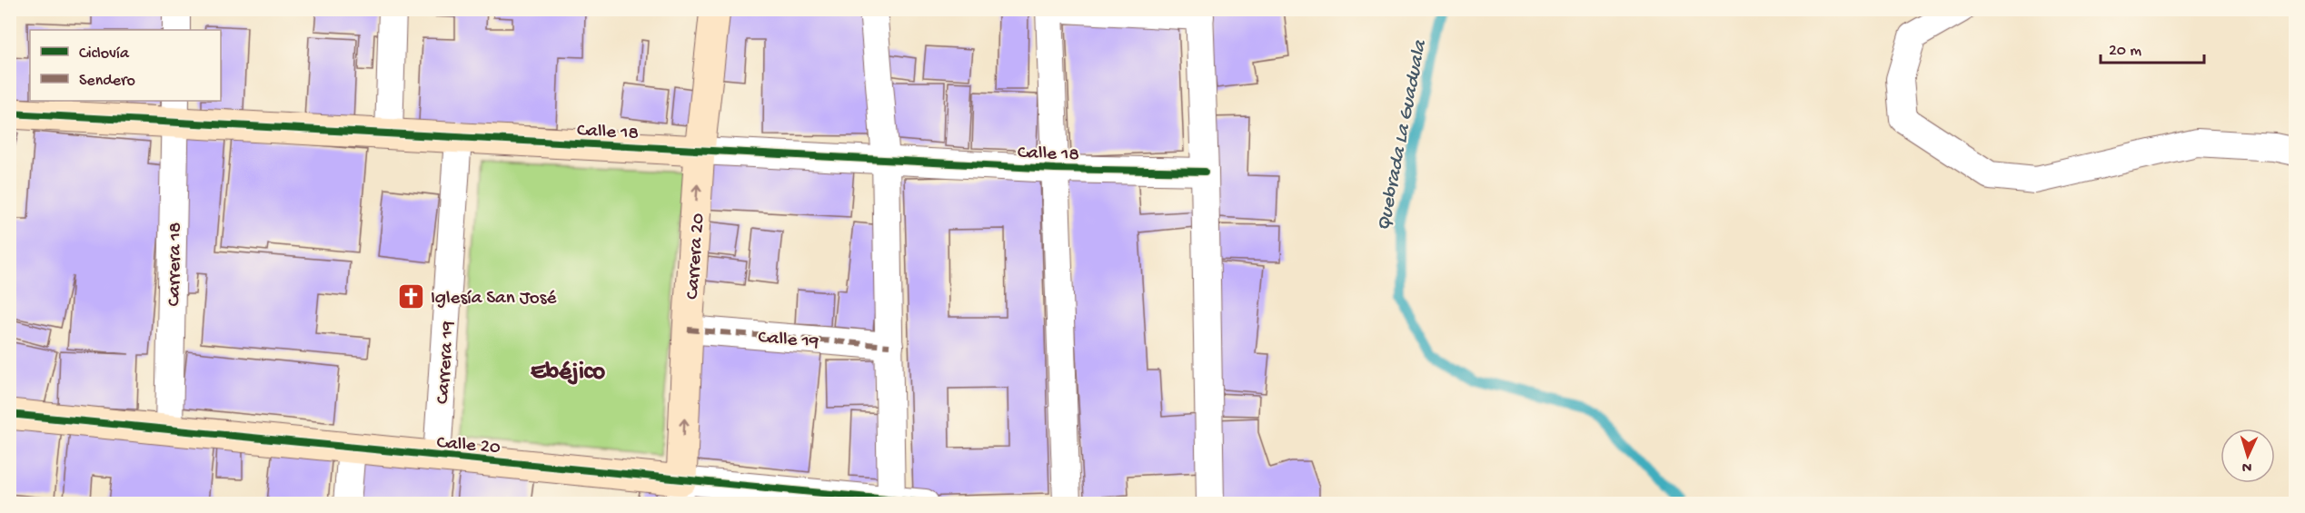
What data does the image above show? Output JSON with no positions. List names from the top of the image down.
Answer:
{
  "streets": {
    "street": [
      "Calle 18",
      "Carrera 20",
      "Carrera 18",
      "Calle 19",
      "Carrera 19",
      "Calle 20"
    ]
  },
  "crossings": [
    ["Calle 18", "Carrera 20"],
    ["Calle 18", "Carrera 18"],
    ["Calle 18", "Carrera 19"],
    ["Carrera 20", "Calle 19"],
    ["Carrera 20", "Calle 20"],
    ["Carrera 18", "Calle 20"],
    ["Carrera 19", "Calle 20"]
  ],
  "districts": ["Ebéjico"],
  "water": ["Quebrada La Guaduala"],
  "places": {
    "church": ["Iglesía San José"]
  },
  "legend": ["Ciclovía", "Sendero"],
  "scale_bar": "20 m",
  "north": "bottom"
}
